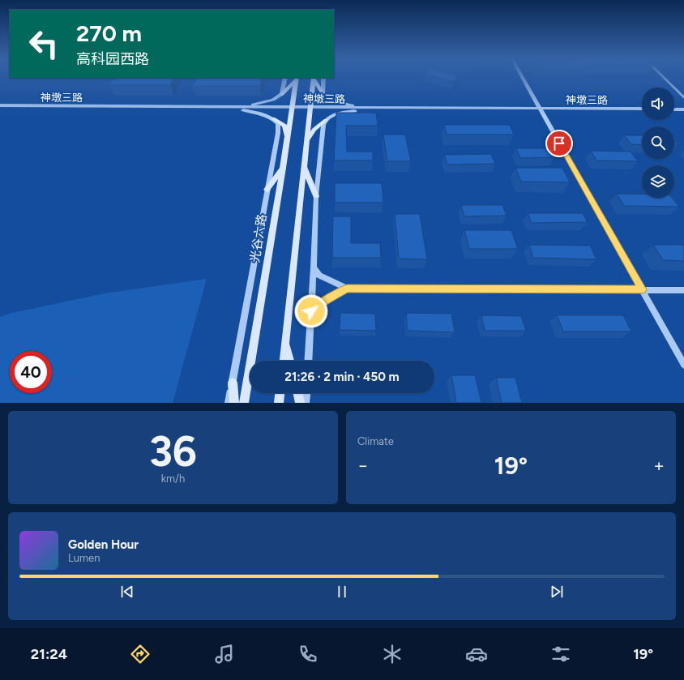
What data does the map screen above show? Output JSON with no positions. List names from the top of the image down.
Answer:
{
  "streets": {
    "main road": ["光谷六路"],
    "street": ["神墩三路"]
  },
  "crossings": [
    ["神墩三路", "光谷六路"]
  ],
  "page": {
    "turn": ["270 m", "高科园西路"],
    "limit": "40",
    "trip": "21:26 · 2 min · 450 m",
    "tile": [
      ["36", "km/h"],
      "Climate"
    ],
    "heat": ["−", "19°", "+"],
    "song": ["Golden Hour", "Lumen"],
    "tabs": ["21:24", "19°"]
  }
}
